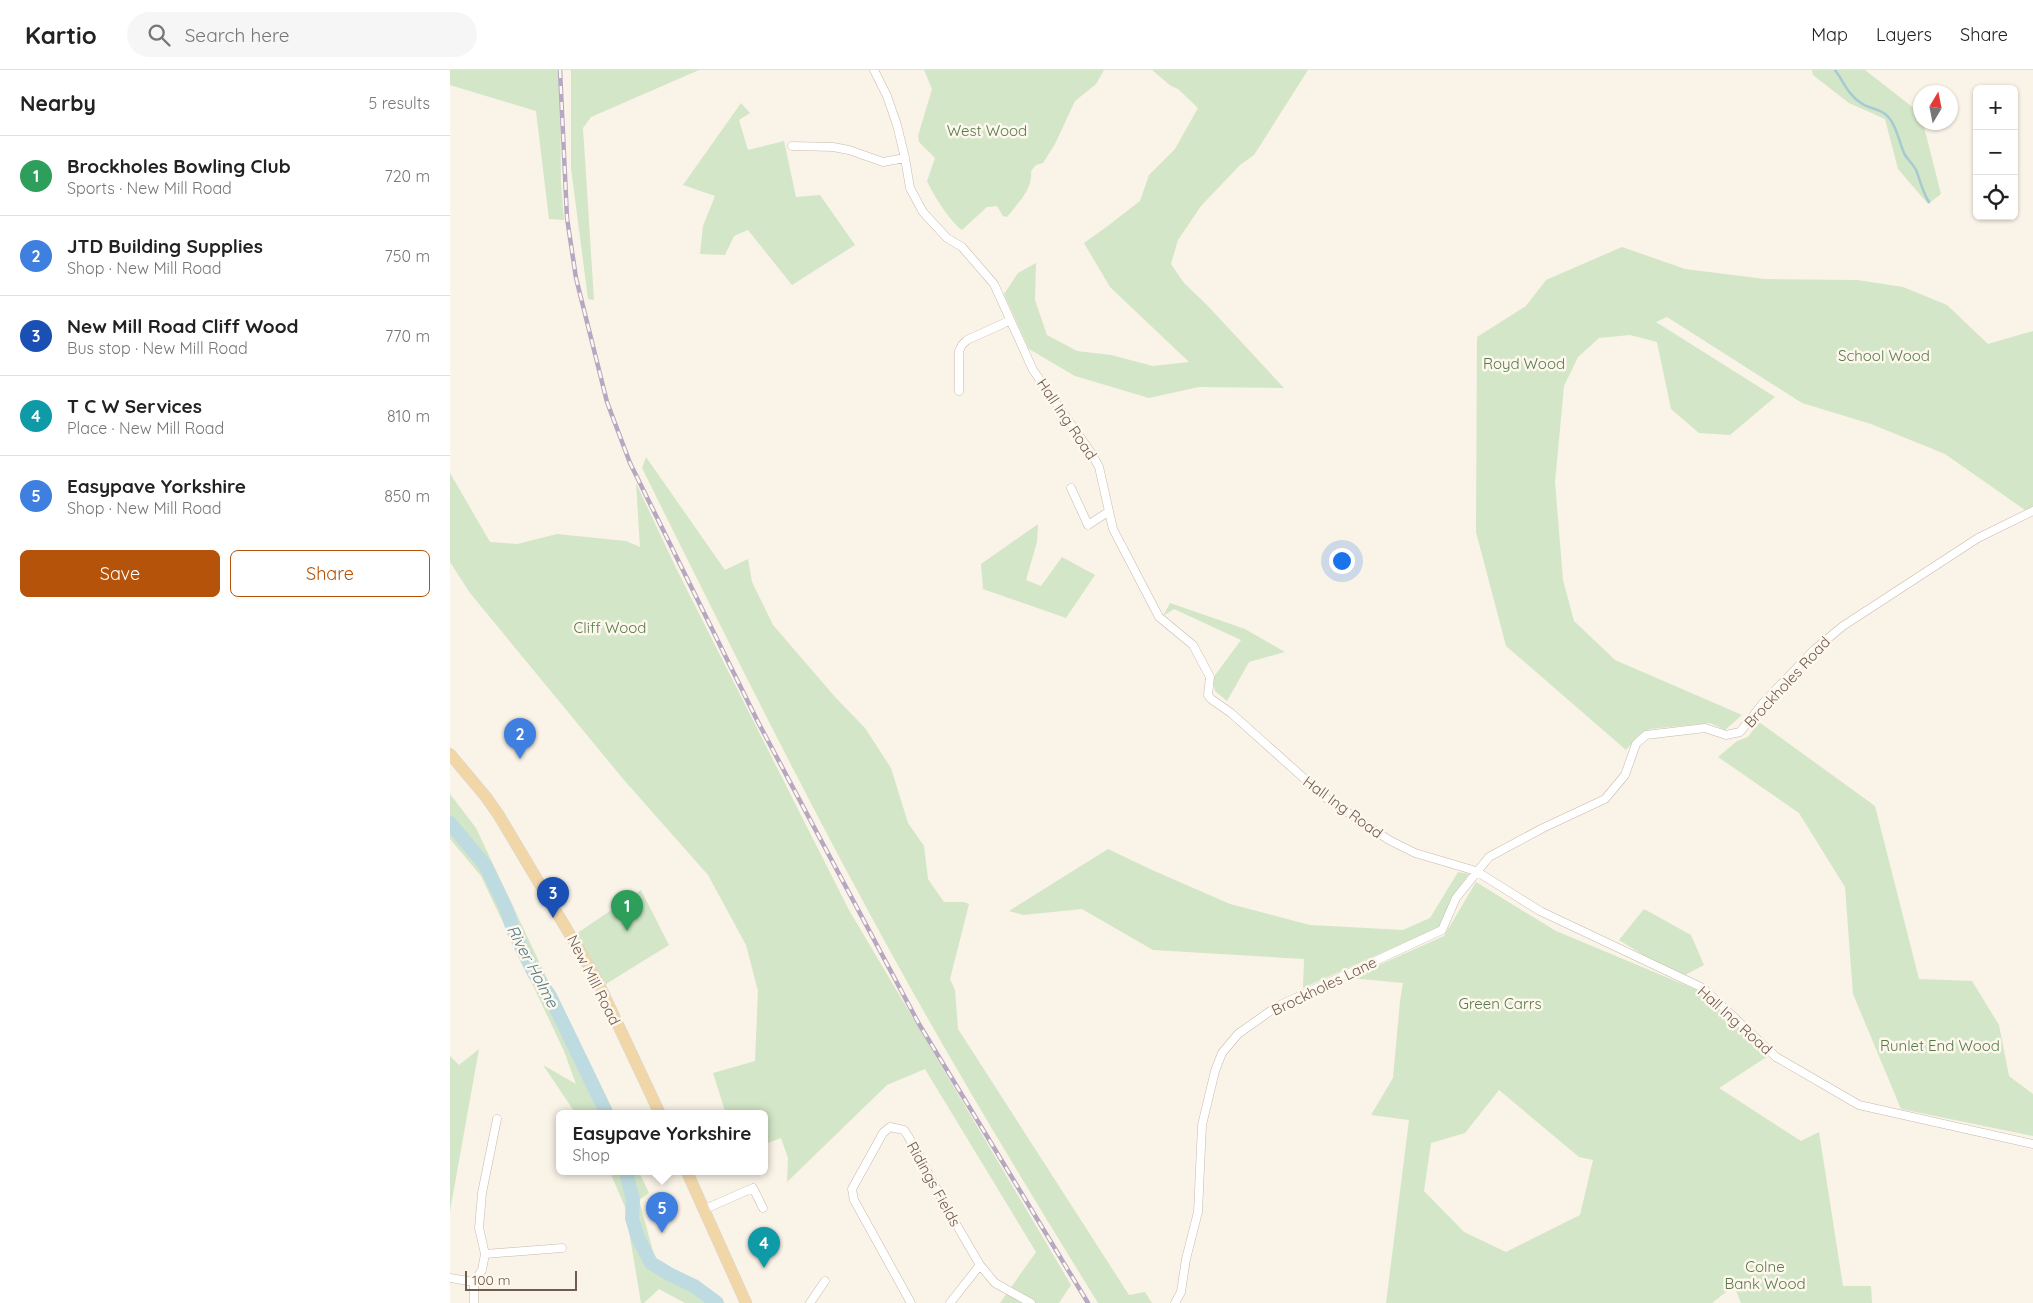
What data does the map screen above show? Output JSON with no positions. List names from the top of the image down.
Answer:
{
  "streets": {
    "main road": ["New Mill Road"],
    "street": [
      "Hall Ing Road",
      "Brockholes Road",
      "Brockholes Lane",
      "Ridings Fields"
    ]
  },
  "crossings": [
    ["Hall Ing Road", "Brockholes Road"],
    ["Hall Ing Road", "Brockholes Lane"],
    ["Brockholes Road", "Brockholes Lane"]
  ],
  "water": ["River Holme"],
  "parks": [
    "West Wood",
    "School Wood",
    "Royd Wood",
    "Cliff Wood",
    "Green Carrs",
    "Runlet End Wood",
    "Colne Bank Wood"
  ],
  "scale_bar": "100 m",
  "north": "top",
  "page": {
    "header": "Kartio",
    "search": "Search here",
    "nav": ["Map", "Layers", "Share"],
    "heading": ["Nearby", "5 results"],
    "map_buttons": ["+", "−"],
    "list": [
      {
        "mark": "1",
        "name": "Brockholes Bowling Club",
        "note": "Sports · New Mill Road",
        "value": "720 m"
      },
      {
        "mark": "2",
        "name": "JTD Building Supplies",
        "note": "Shop · New Mill Road",
        "value": "750 m"
      },
      {
        "mark": "3",
        "name": "New Mill Road Cliff Wood",
        "note": "Bus stop · New Mill Road",
        "value": "770 m"
      },
      {
        "mark": "4",
        "name": "T C W Services",
        "note": "Place · New Mill Road",
        "value": "810 m"
      },
      {
        "mark": "5",
        "name": "Easypave Yorkshire",
        "note": "Shop · New Mill Road",
        "value": "850 m"
      }
    ],
    "buttons": ["Save", "Share"],
    "pins": [
      "2",
      "3",
      "1",
      "5",
      "4"
    ],
    "popup": ["Easypave Yorkshire", "Shop"],
    "scale": "100 m"
  }
}
